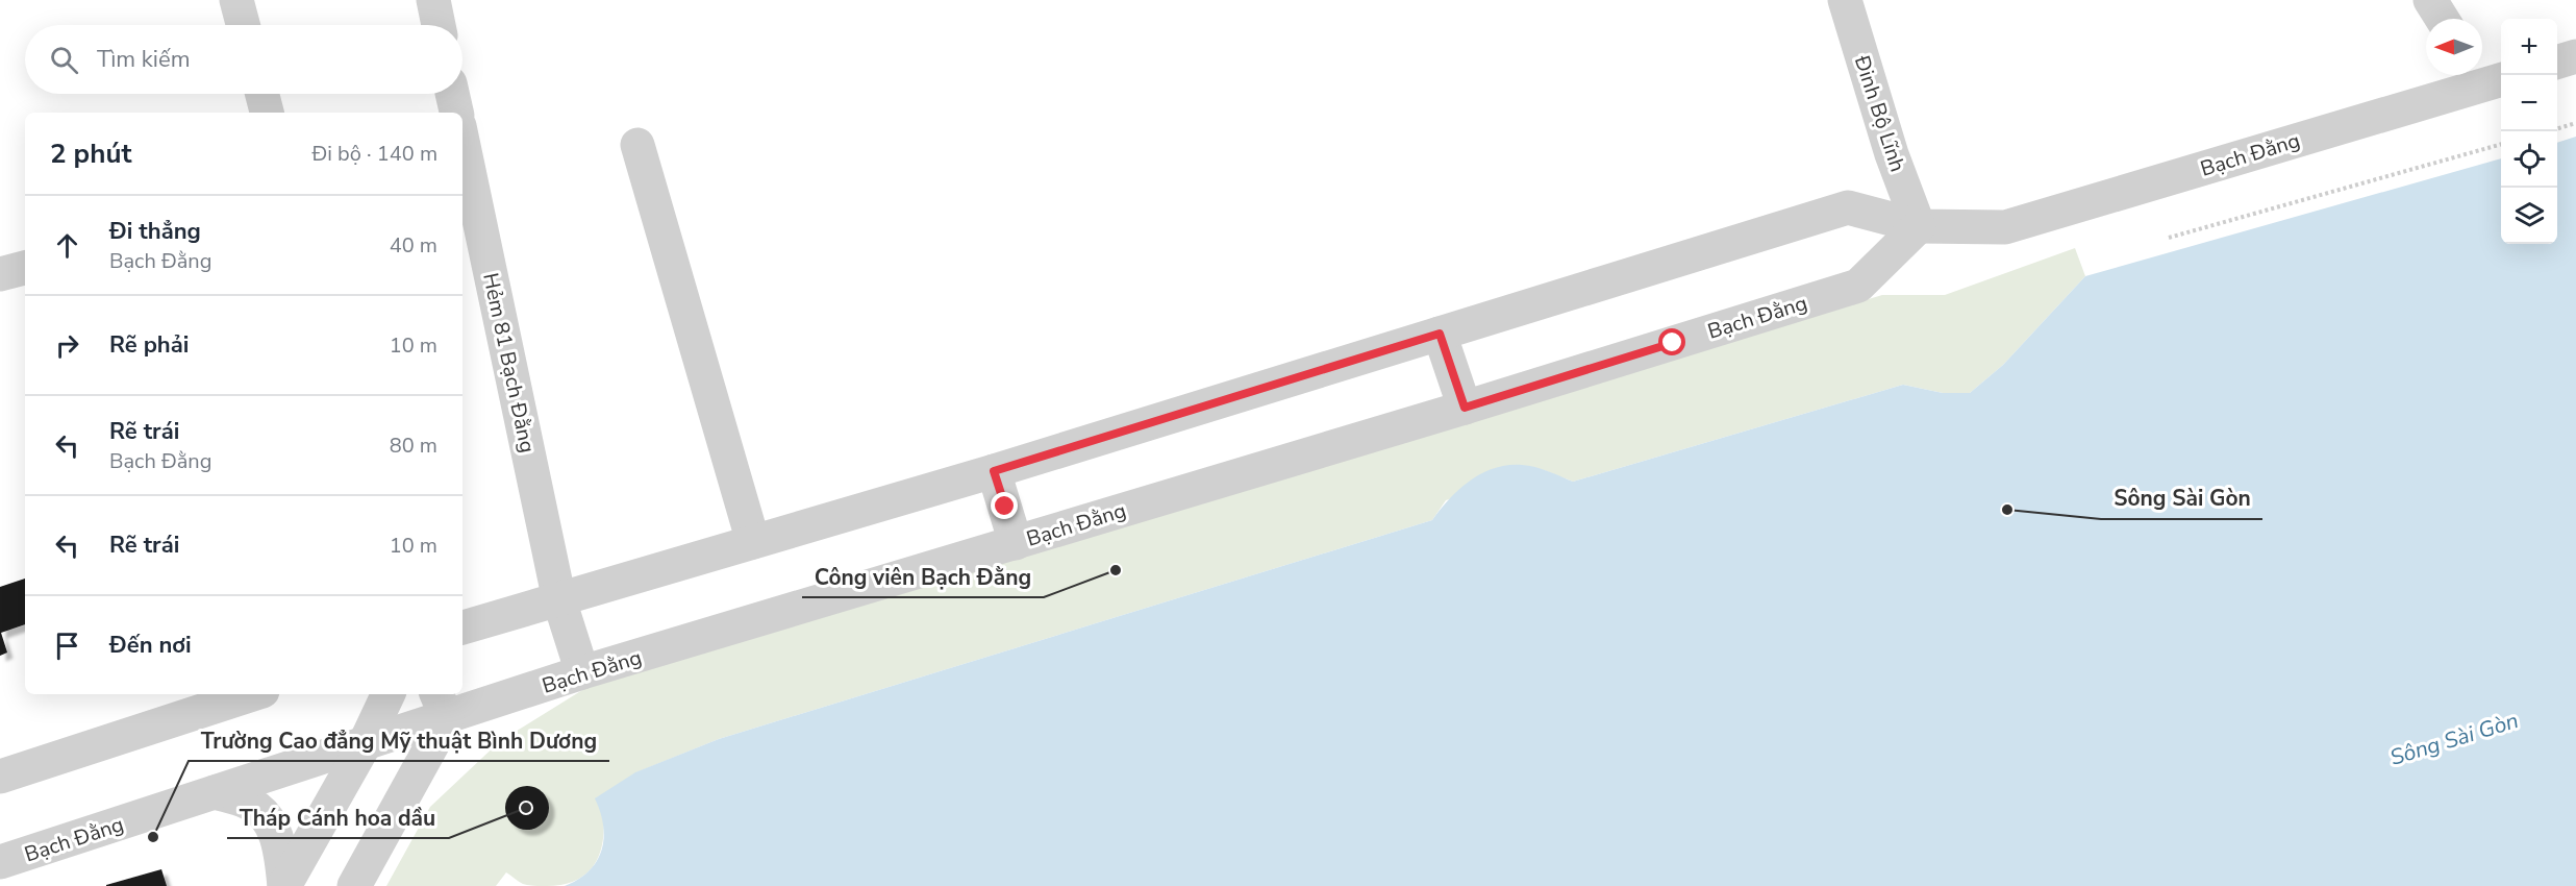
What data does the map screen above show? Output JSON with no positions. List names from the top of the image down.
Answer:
{
  "streets": {
    "street": ["Đinh Bộ Lĩnh", "Bạch Đằng", "Hẻm 81 Bạch Đằng"]
  },
  "crossings": [
    ["Đinh Bộ Lĩnh", "Bạch Đằng"],
    ["Bạch Đằng", "Hẻm 81 Bạch Đằng"]
  ],
  "water": ["Sông Sài Gòn"],
  "places": [
    "Sông Sài Gòn",
    "Công viên Bạch Đằng",
    "Tháp Cánh hoa dầu",
    "Trường Cao đẳng Mỹ thuật Bình Dương"
  ],
  "north": "left",
  "page": {
    "map_buttons": ["+", "−"],
    "search": "Tìm kiếm",
    "heading": ["2 phút", "Đi bộ · 140 m"],
    "list": [
      ["Đi thẳng", "Bạch Đằng", "40 m"],
      ["Rẽ phải", "10 m"],
      ["Rẽ trái", "Bạch Đằng", "80 m"],
      ["Rẽ trái", "10 m"],
      "Đến nơi"
    ]
  }
}
